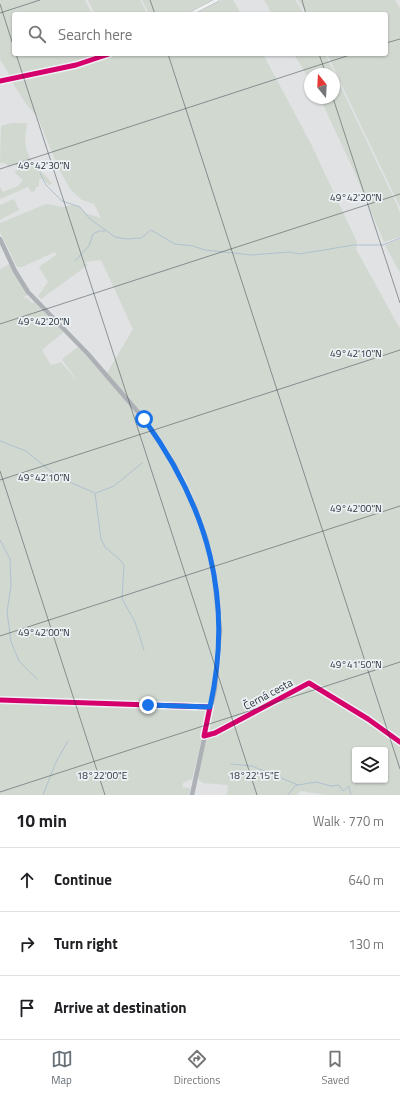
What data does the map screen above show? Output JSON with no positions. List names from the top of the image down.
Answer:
{
  "streets": {
    "street": ["Černá cesta"]
  },
  "north": "top",
  "page": {
    "search": "Search here",
    "heading": ["10 min", "Walk · 770 m"],
    "list": [
      ["Continue", "640 m"],
      ["Turn right", "130 m"],
      "Arrive at destination"
    ],
    "nav": ["Map", "Directions", "Saved"]
  },
  "coordinates": [
    "49°42'30\"N",
    "49°42'20\"N",
    "49°42'10\"N",
    "49°42'00\"N",
    "49°41'50\"N",
    "18°22'00\"E",
    "18°22'15\"E"
  ]
}
